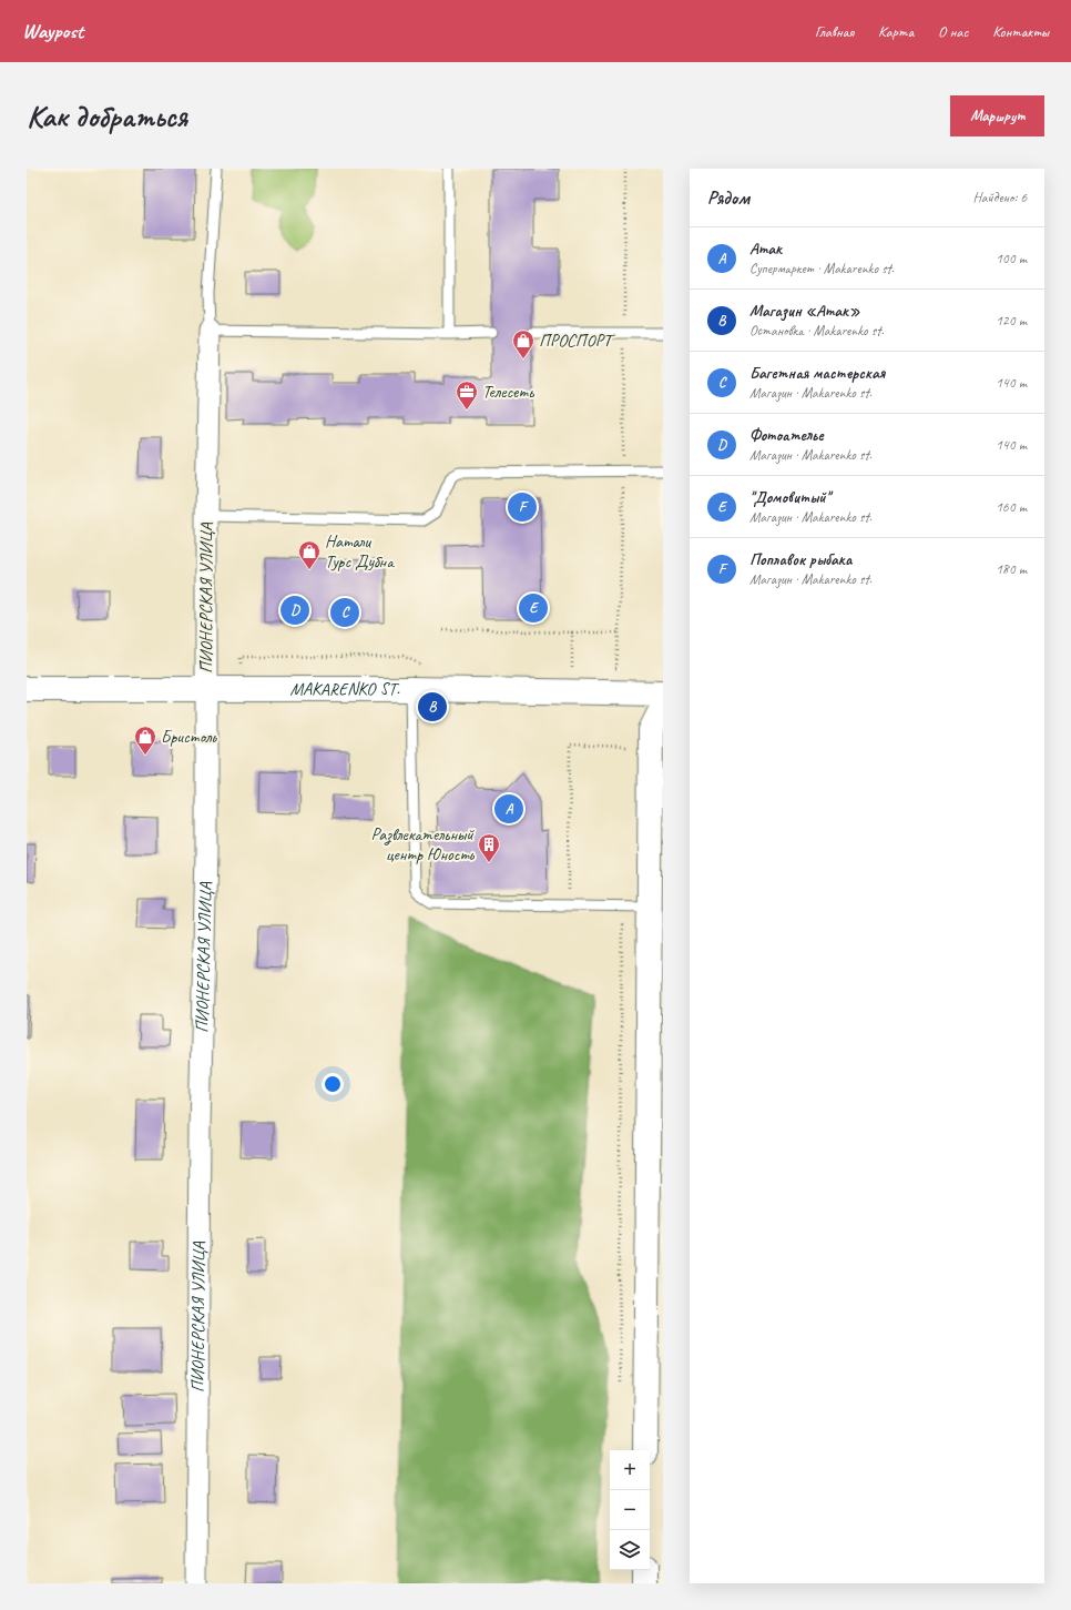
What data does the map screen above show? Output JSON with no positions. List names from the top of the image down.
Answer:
{
  "streets": {
    "main road": ["MAKARENKO ST."],
    "street": ["ПИОНЕРСКАЯ УЛИЦА"]
  },
  "crossings": [
    ["ПИОНЕРСКАЯ УЛИЦА", "MAKARENKO ST."]
  ],
  "places": {
    "shop": ["ПРОСПОРТ", "Натали Турс Дубна", "Бристоль"],
    "office": ["Телесеть"],
    "building": ["Развлекательный центр Юность"]
  },
  "page": {
    "header": "Waypost",
    "nav": [
      "Главная",
      "Карта",
      "О нас",
      "Контакты"
    ],
    "buttons": "Маршрут",
    "title": "Как добраться",
    "heading": ["Рядом", "Найдено: 6"],
    "list": [
      {
        "mark": "A",
        "name": "Атак",
        "note": "Супермаркет · Makarenko st.",
        "value": "100 m"
      },
      {
        "mark": "B",
        "name": "Магазин «Атак»",
        "note": "Остановка · Makarenko st.",
        "value": "120 m"
      },
      {
        "mark": "C",
        "name": "Багетная мастерская",
        "note": "Магазин · Makarenko st.",
        "value": "140 m"
      },
      {
        "mark": "D",
        "name": "Фотоателье",
        "note": "Магазин · Makarenko st.",
        "value": "140 m"
      },
      {
        "mark": "E",
        "name": "\"Домовитый\"",
        "note": "Магазин · Makarenko st.",
        "value": "160 m"
      },
      {
        "mark": "F",
        "name": "Поплавок рыбака",
        "note": "Магазин · Makarenko st.",
        "value": "180 m"
      }
    ],
    "pins": [
      "F",
      "E",
      "D",
      "C",
      "B",
      "A"
    ],
    "map_buttons": ["+", "−"]
  }
}
